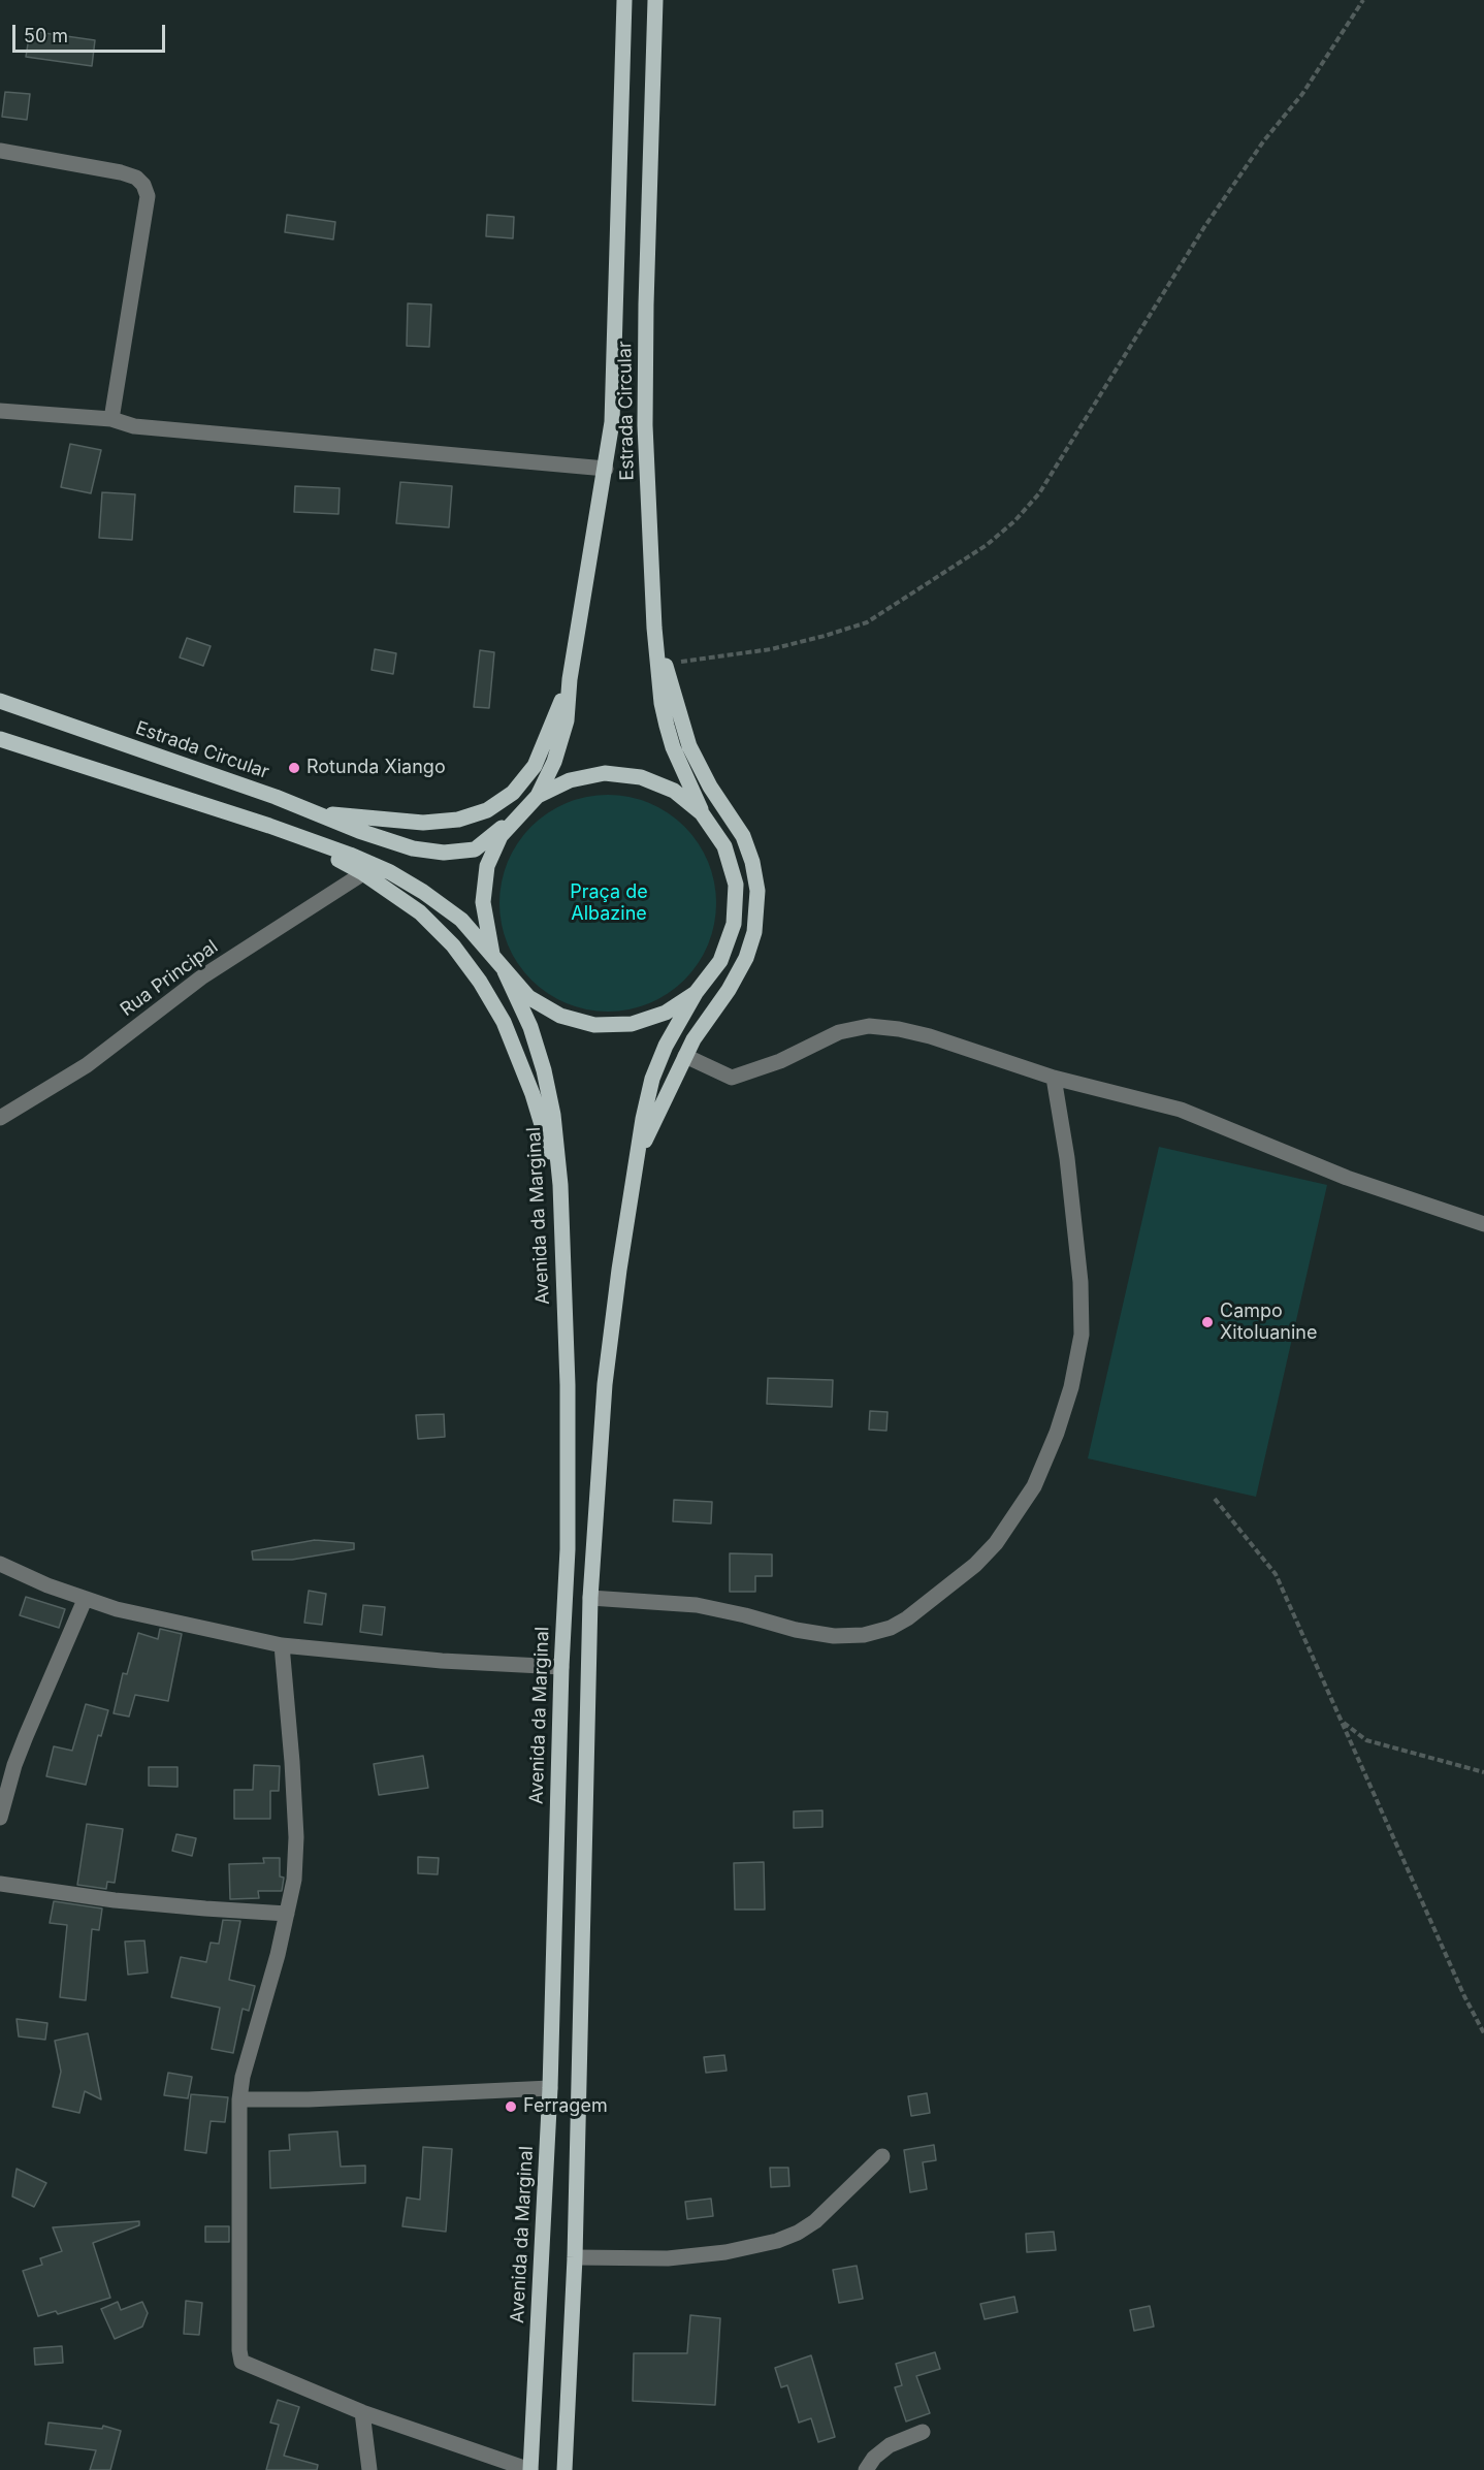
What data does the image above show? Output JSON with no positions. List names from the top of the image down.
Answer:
{
  "streets": {
    "main road": ["Estrada Circular", "Avenida da Marginal"],
    "street": ["Rua Principal"]
  },
  "parks": ["Praça de Albazine"],
  "places": ["Rotunda Xiango", "Campo Xitoluanine", "Ferragem"],
  "scale_bar": "50 m"
}
